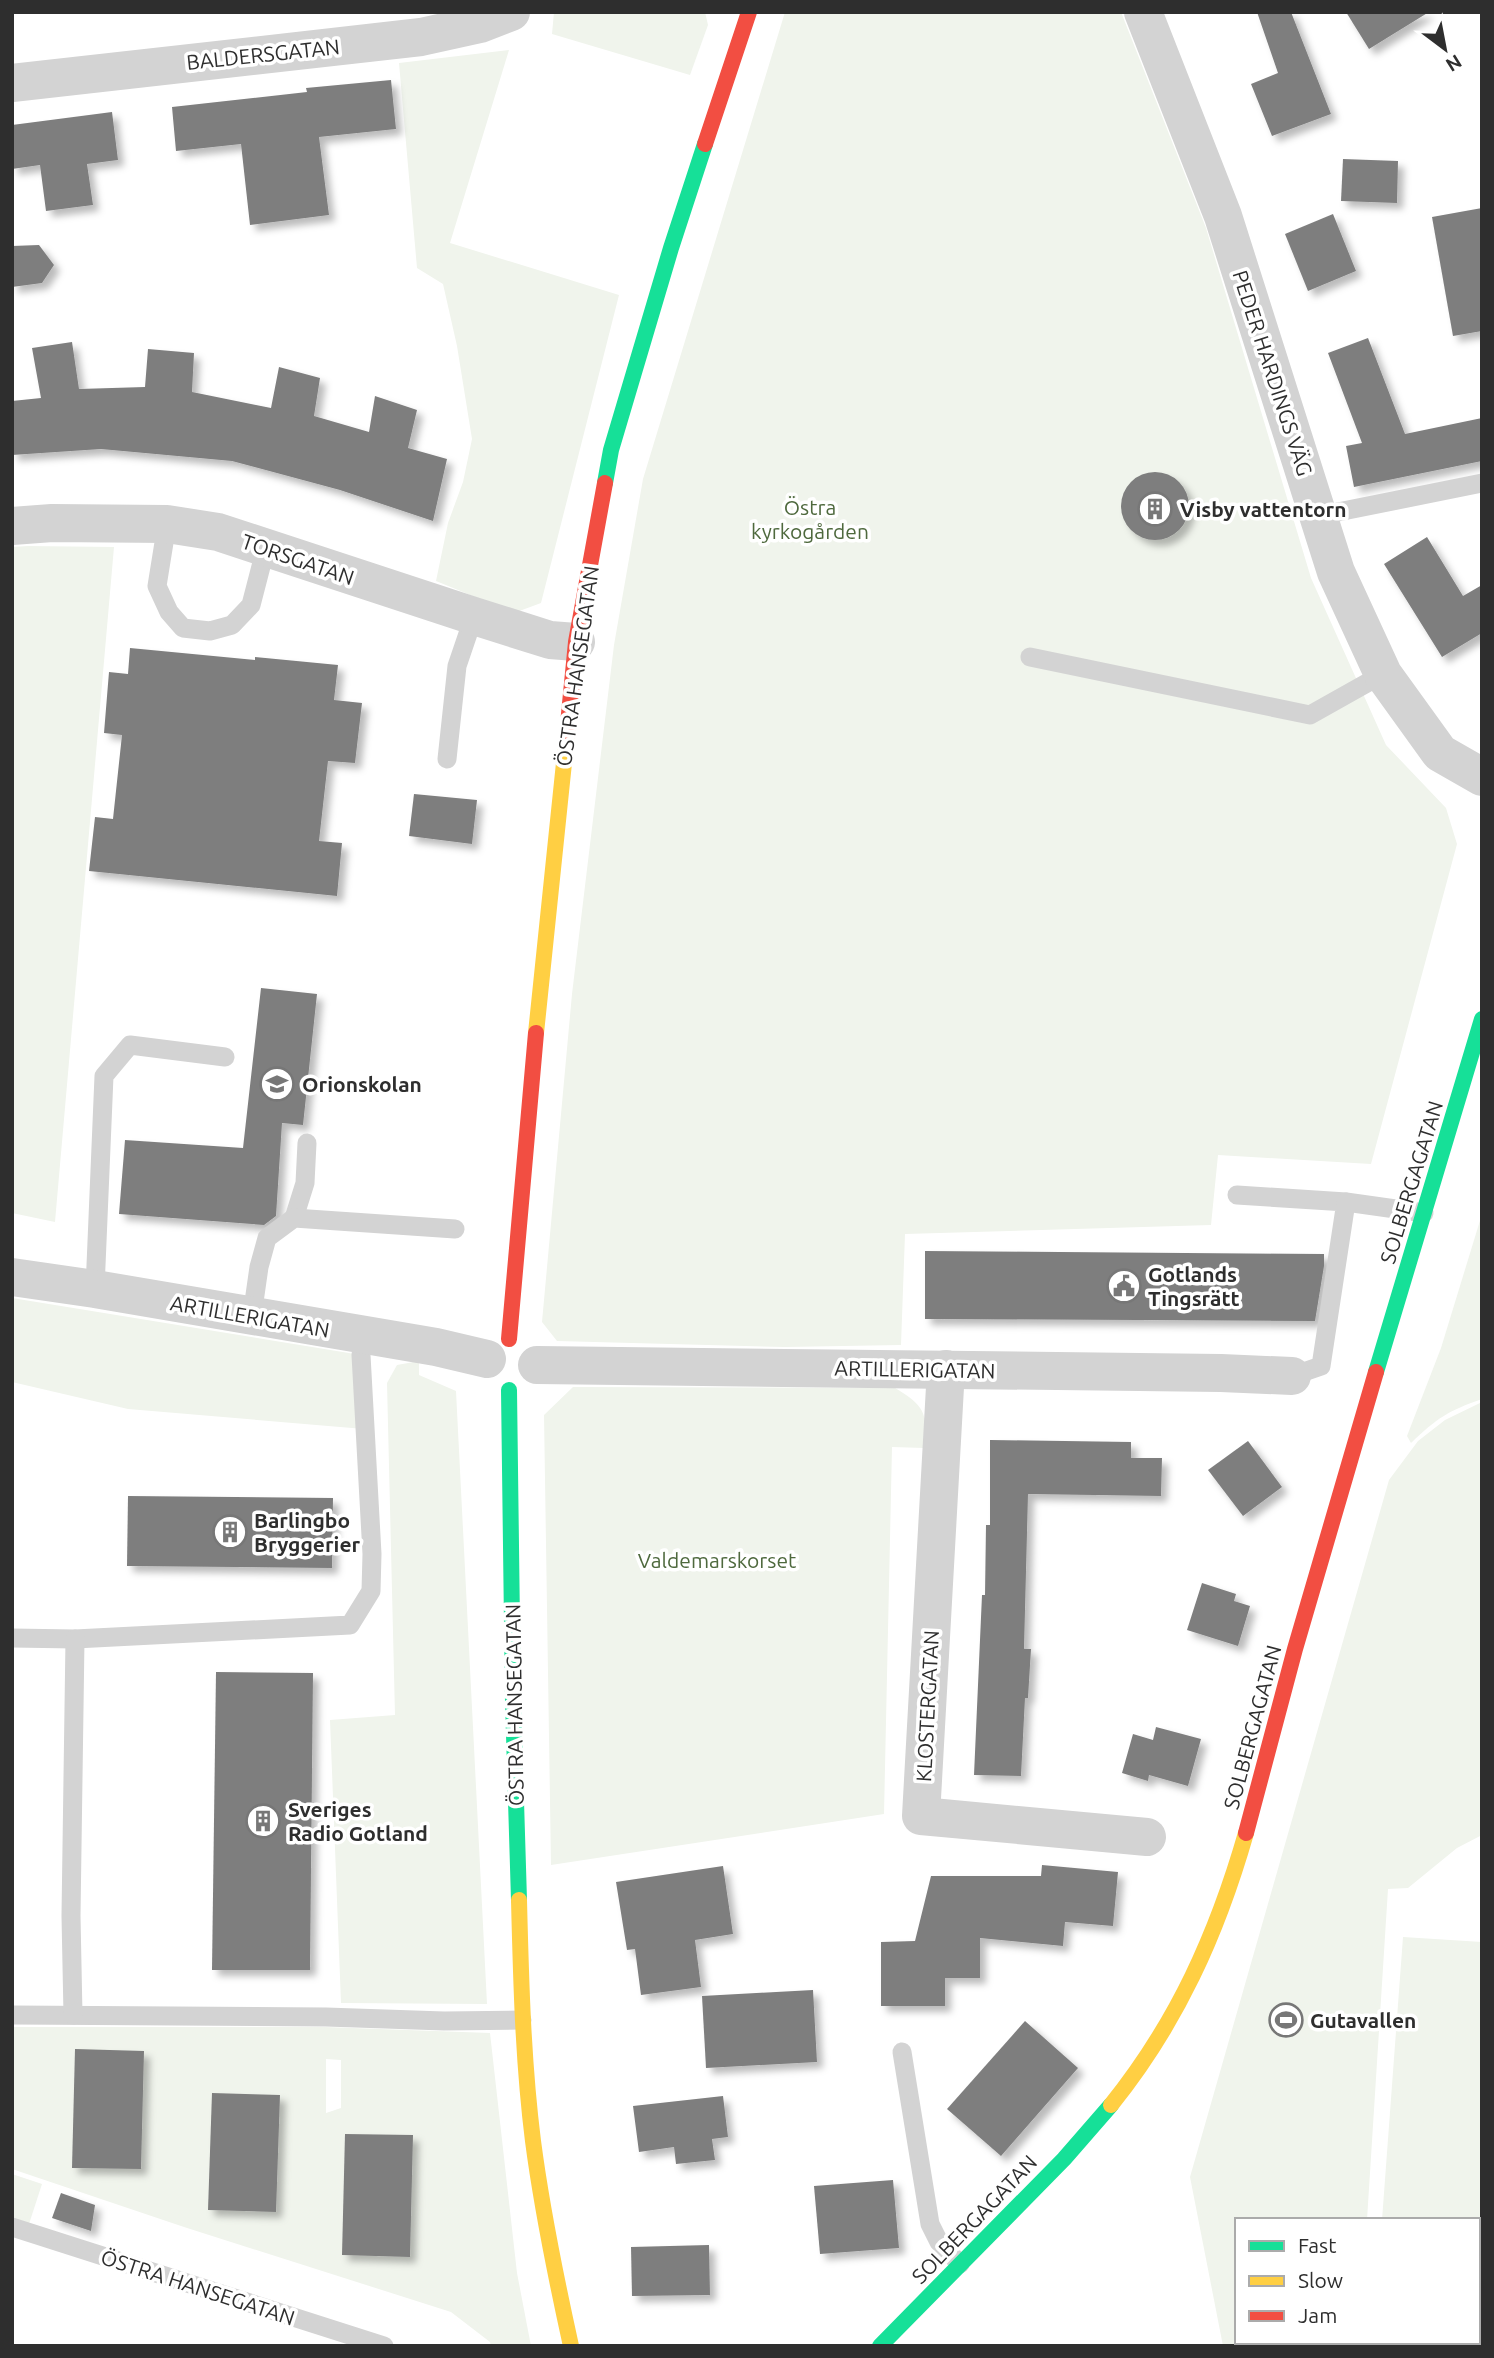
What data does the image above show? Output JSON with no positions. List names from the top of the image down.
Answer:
{
  "streets": {
    "street": [
      "BALDERSGATAN",
      "PEDER HARDINGS VÄG",
      "TORSGATAN",
      "ÖSTRA HANSEGATAN",
      "SOLBERGAGATAN",
      "ARTILLERIGATAN",
      "KLOSTERGATAN"
    ]
  },
  "crossings": [
    ["TORSGATAN", "ÖSTRA HANSEGATAN"],
    ["ÖSTRA HANSEGATAN", "ARTILLERIGATAN"],
    ["ARTILLERIGATAN", "KLOSTERGATAN"]
  ],
  "parks": ["Östra kyrkogården", "Valdemarskorset"],
  "places": {
    "building": ["Visby vattentorn", "Barlingbo Bryggerier", "Sveriges Radio Gotland"],
    "school or university": ["Orionskolan"],
    "public building": ["Gotlands Tingsrätt"],
    "sports": ["Gutavallen"]
  },
  "legend": ["Fast", "Slow", "Jam"],
  "north": "bottom right"
}
